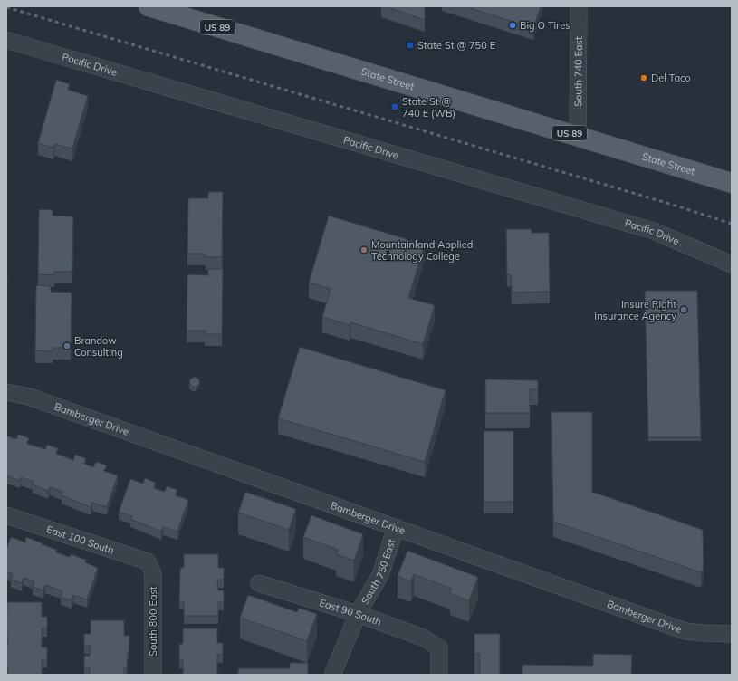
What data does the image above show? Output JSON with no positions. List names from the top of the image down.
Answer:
{
  "streets": {
    "main road": ["US 89", "State Street"],
    "street": [
      "Pacific Drive",
      "South 740 East",
      "Bamberger Drive",
      "East 100 South",
      "South 750 East",
      "East 90 South",
      "South 800 East"
    ]
  },
  "crossings": [
    ["South 740 East", "State Street"],
    ["Bamberger Drive", "South 750 East"],
    ["East 100 South", "South 800 East"],
    ["South 750 East", "East 90 South"]
  ],
  "places": {
    "other": [
      "Big O Tires",
      "Del Taco",
      "Mountainland Applied Technology College",
      "Insure Right Insurance Agency",
      "Brandow Consulting"
    ],
    "transit": ["State St @ 750 E", "State St @ 740 E (WB)"]
  }
}
